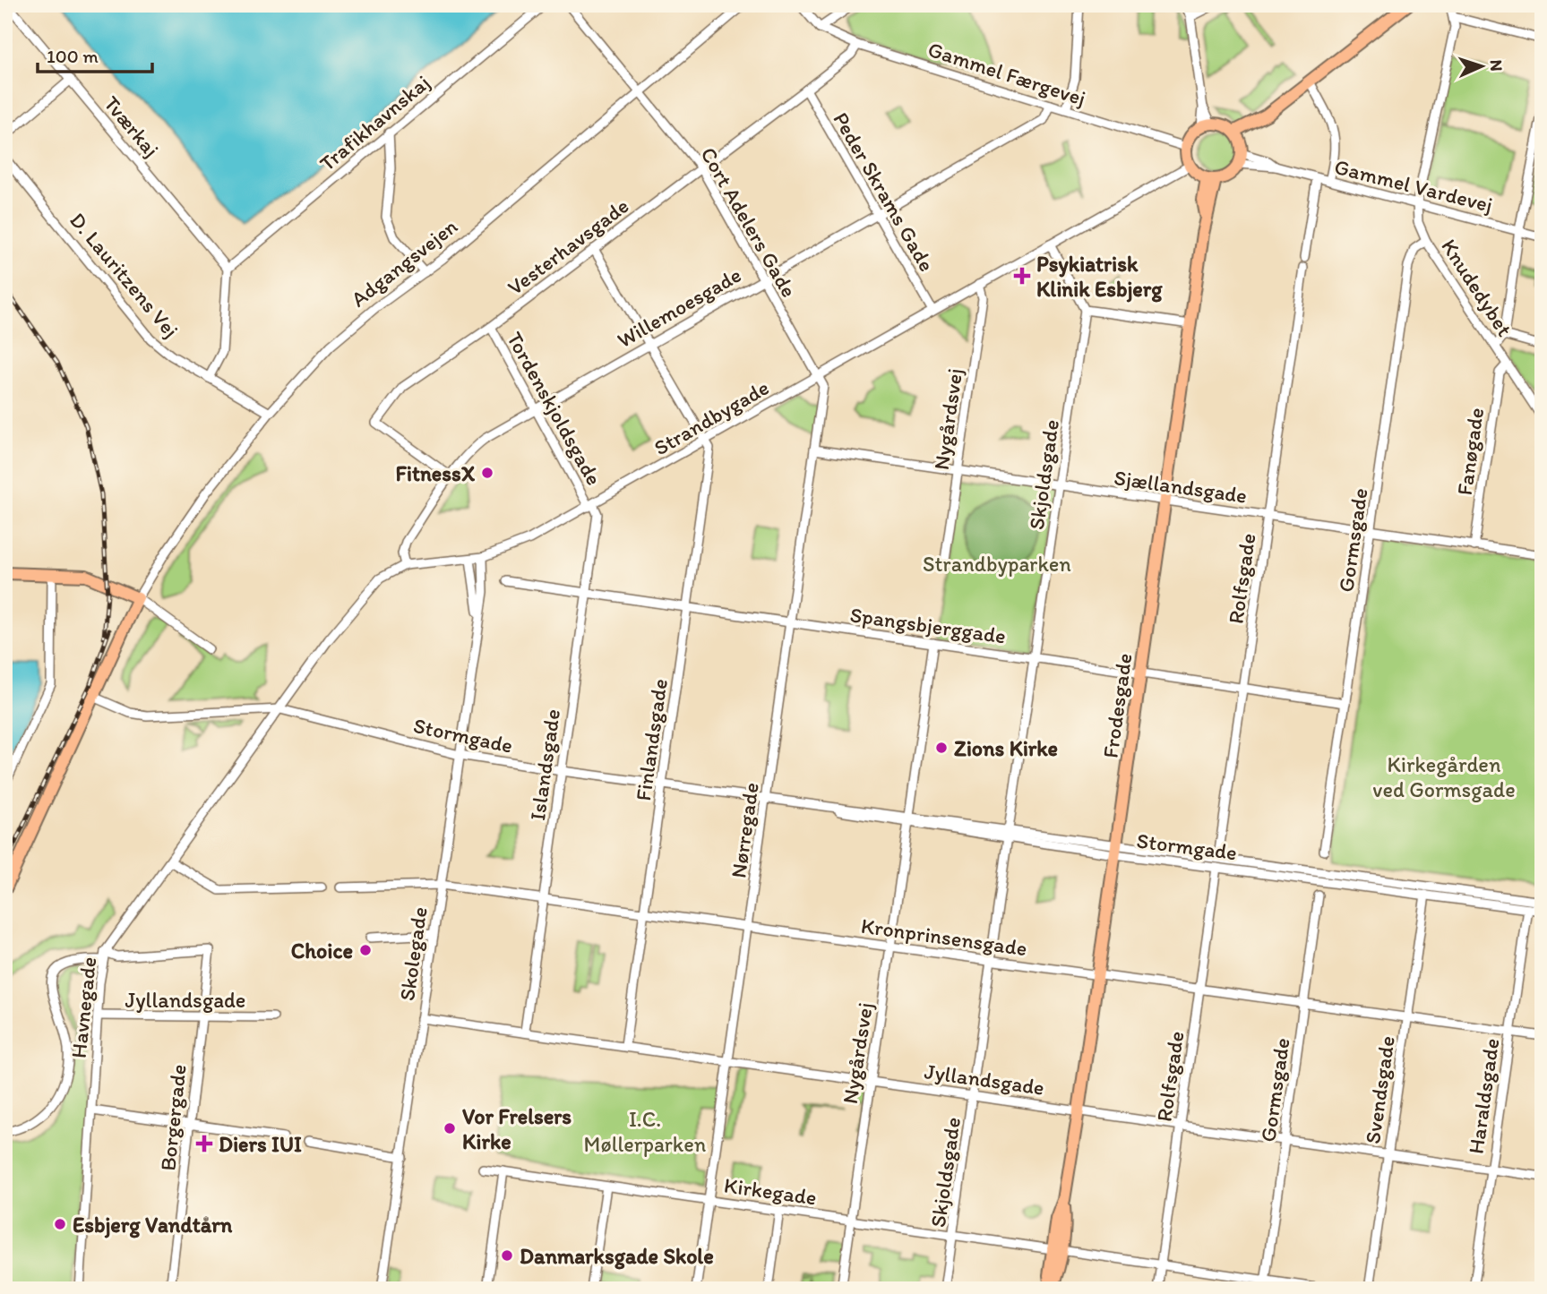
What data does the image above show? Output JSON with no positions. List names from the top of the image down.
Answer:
{
  "streets": {
    "main road": ["Adgangsvejen", "Frodesgade"],
    "street": [
      "Gammel Færgevej",
      "Trafikhavnskaj",
      "Tværkaj",
      "Gammel Vardevej",
      "Peder Skrams Gade",
      "Cort Adelers Gade",
      "Vesterhavsgade",
      "D. Lauritzens Vej",
      "Knudedybet",
      "Willemoesgade",
      "Tordenskjoldsgade",
      "Strandbygade",
      "Nygårdsvej",
      "Fanøgade",
      "Skjoldsgade",
      "Sjællandsgade",
      "Gormsgade",
      "Rolfsgade",
      "Spangsbjerggade",
      "Stormgade",
      "Finlandsgade",
      "Islandsgade",
      "Nørregade",
      "Kronprinsensgade",
      "Skolegade",
      "Jyllandsgade",
      "Havnegade",
      "Svendsgade",
      "Haraldsgade",
      "Borgergade",
      "Kirkegade"
    ]
  },
  "crossings": [
    ["Gammel Færgevej", "Gammel Vardevej"],
    ["Gammel Færgevej", "Vesterhavsgade"],
    ["Gammel Færgevej", "Willemoesgade"],
    ["Gammel Færgevej", "Strandbygade"],
    ["Gammel Færgevej", "Frodesgade"],
    ["Trafikhavnskaj", "Tværkaj"],
    ["Gammel Vardevej", "Knudedybet"],
    ["Gammel Vardevej", "Strandbygade"],
    ["Gammel Vardevej", "Frodesgade"],
    ["Peder Skrams Gade", "Vesterhavsgade"],
    ["Peder Skrams Gade", "Willemoesgade"],
    ["Peder Skrams Gade", "Strandbygade"],
    ["Cort Adelers Gade", "Vesterhavsgade"],
    ["Cort Adelers Gade", "Adgangsvejen"],
    ["Cort Adelers Gade", "Willemoesgade"],
    ["Cort Adelers Gade", "Strandbygade"],
    ["Cort Adelers Gade", "Nørregade"],
    ["Vesterhavsgade", "Willemoesgade"],
    ["Vesterhavsgade", "Tordenskjoldsgade"],
    ["Adgangsvejen", "D. Lauritzens Vej"],
    ["Adgangsvejen", "Stormgade"],
    ["Knudedybet", "Fanøgade"],
    ["Knudedybet", "Gormsgade"],
    ["Willemoesgade", "Tordenskjoldsgade"],
    ["Willemoesgade", "Strandbygade"],
    ["Tordenskjoldsgade", "Strandbygade"],
    ["Tordenskjoldsgade", "Islandsgade"],
    ["Strandbygade", "Nygårdsvej"],
    ["Strandbygade", "Frodesgade"],
    ["Strandbygade", "Stormgade"],
    ["Strandbygade", "Finlandsgade"],
    ["Strandbygade", "Islandsgade"],
    ["Strandbygade", "Nørregade"],
    ["Strandbygade", "Skolegade"],
    ["Strandbygade", "Havnegade"],
    ["Nygårdsvej", "Sjællandsgade"],
    ["Nygårdsvej", "Spangsbjerggade"],
    ["Nygårdsvej", "Stormgade"],
    ["Nygårdsvej", "Kronprinsensgade"],
    ["Nygårdsvej", "Jyllandsgade"],
    ["Nygårdsvej", "Kirkegade"],
    ["Fanøgade", "Sjællandsgade"],
    ["Skjoldsgade", "Sjællandsgade"],
    ["Skjoldsgade", "Spangsbjerggade"],
    ["Skjoldsgade", "Stormgade"],
    ["Skjoldsgade", "Kronprinsensgade"],
    ["Skjoldsgade", "Jyllandsgade"],
    ["Skjoldsgade", "Kirkegade"],
    ["Sjællandsgade", "Gormsgade"],
    ["Sjællandsgade", "Rolfsgade"],
    ["Sjællandsgade", "Frodesgade"],
    ["Sjællandsgade", "Nørregade"],
    ["Gormsgade", "Spangsbjerggade"],
    ["Gormsgade", "Kronprinsensgade"],
    ["Gormsgade", "Jyllandsgade"],
    ["Gormsgade", "Kirkegade"],
    ["Rolfsgade", "Spangsbjerggade"],
    ["Rolfsgade", "Stormgade"],
    ["Rolfsgade", "Kronprinsensgade"],
    ["Rolfsgade", "Jyllandsgade"],
    ["Rolfsgade", "Kirkegade"],
    ["Spangsbjerggade", "Frodesgade"],
    ["Spangsbjerggade", "Finlandsgade"],
    ["Spangsbjerggade", "Islandsgade"],
    ["Spangsbjerggade", "Nørregade"],
    ["Frodesgade", "Stormgade"],
    ["Frodesgade", "Kronprinsensgade"],
    ["Frodesgade", "Jyllandsgade"],
    ["Frodesgade", "Kirkegade"],
    ["Stormgade", "Finlandsgade"],
    ["Stormgade", "Islandsgade"],
    ["Stormgade", "Nørregade"],
    ["Stormgade", "Skolegade"],
    ["Stormgade", "Havnegade"],
    ["Stormgade", "Svendsgade"],
    ["Stormgade", "Haraldsgade"],
    ["Finlandsgade", "Kronprinsensgade"],
    ["Finlandsgade", "Jyllandsgade"],
    ["Islandsgade", "Kronprinsensgade"],
    ["Islandsgade", "Jyllandsgade"],
    ["Nørregade", "Kronprinsensgade"],
    ["Nørregade", "Jyllandsgade"],
    ["Nørregade", "Kirkegade"],
    ["Kronprinsensgade", "Skolegade"],
    ["Kronprinsensgade", "Svendsgade"],
    ["Kronprinsensgade", "Haraldsgade"],
    ["Skolegade", "Jyllandsgade"],
    ["Jyllandsgade", "Havnegade"],
    ["Jyllandsgade", "Svendsgade"],
    ["Jyllandsgade", "Haraldsgade"],
    ["Jyllandsgade", "Borgergade"],
    ["Havnegade", "Borgergade"]
  ],
  "parks": ["Strandbyparken", "Kirkegården ved Gormsgade", "I.C. Møllerparken"],
  "places": {
    "health": ["Psykiatrisk Klinik Esbjerg", "Diers IUI"],
    "other": [
      "FitnessX",
      "Zions Kirke",
      "Choice",
      "Vor Frelsers Kirke",
      "Esbjerg Vandtårn",
      "Danmarksgade Skole"
    ]
  },
  "scale_bar": "100 m",
  "north": "right"
}
